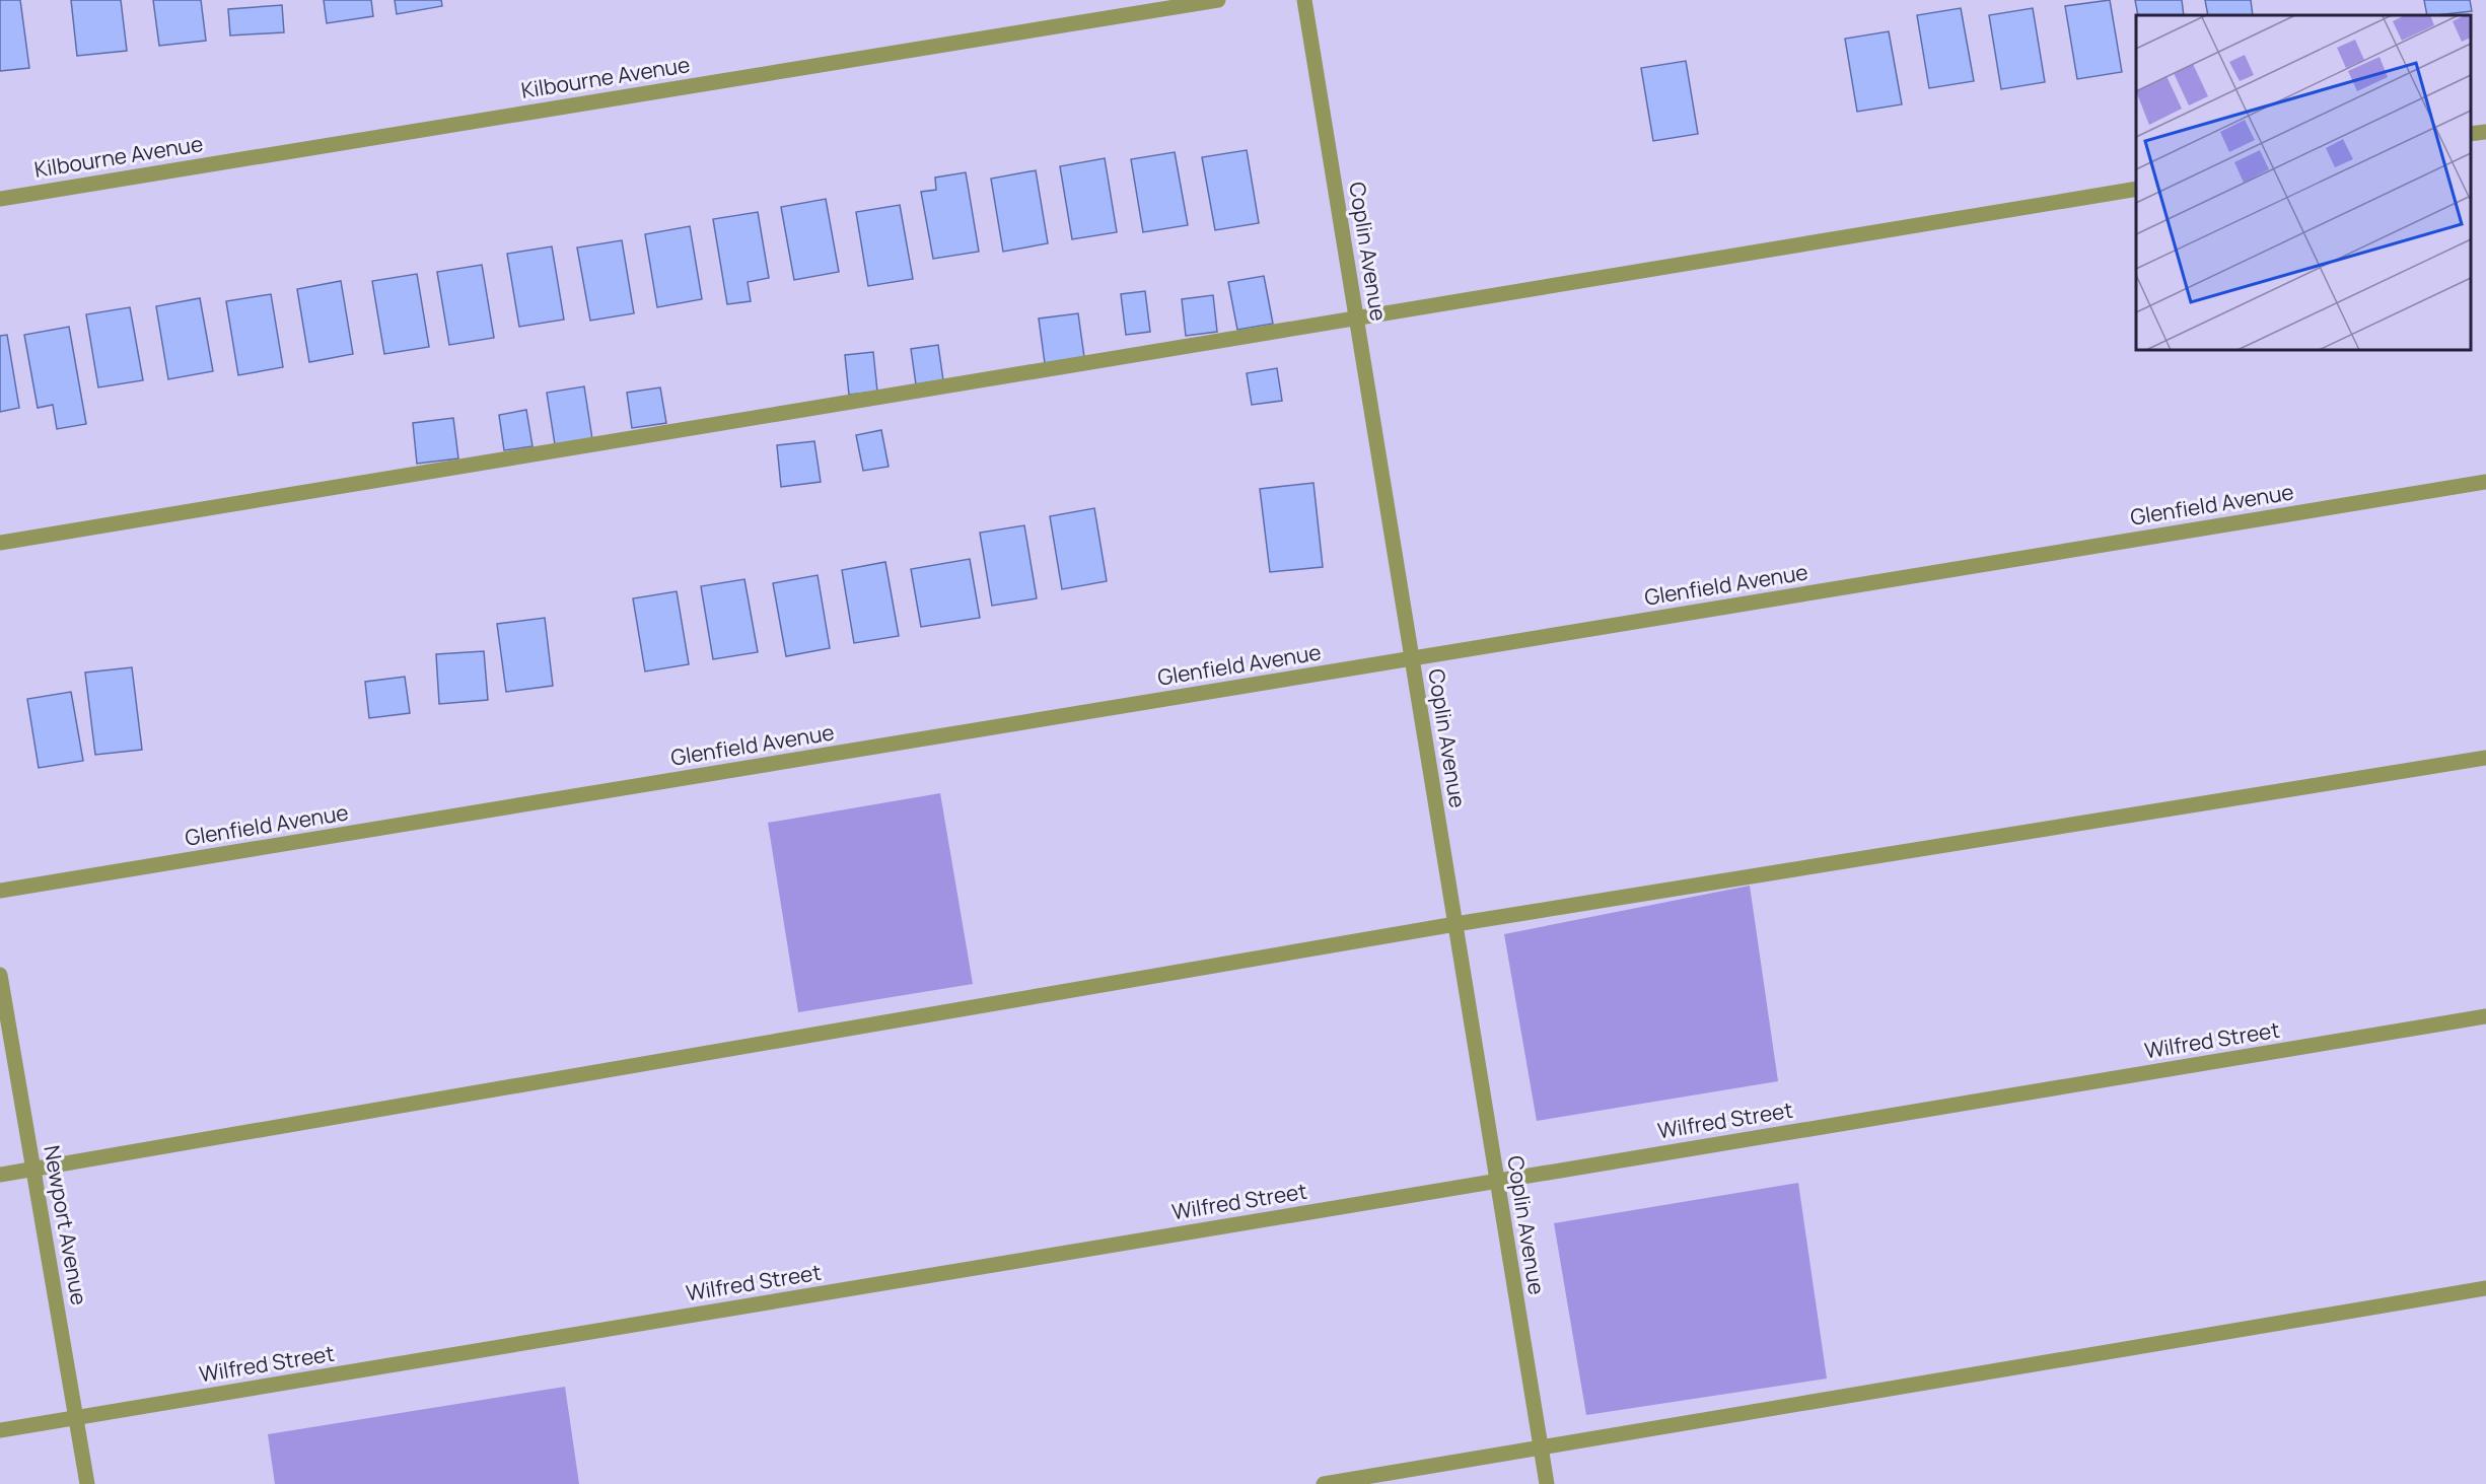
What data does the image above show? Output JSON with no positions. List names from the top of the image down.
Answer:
{
  "streets": {
    "street": [
      "Kilbourne Avenue",
      "Coplin Avenue",
      "Glenfield Avenue",
      "Wilfred Street",
      "Newport Avenue"
    ]
  },
  "crossings": [
    ["Coplin Avenue", "Glenfield Avenue"],
    ["Coplin Avenue", "Wilfred Street"],
    ["Wilfred Street", "Newport Avenue"]
  ]
}
